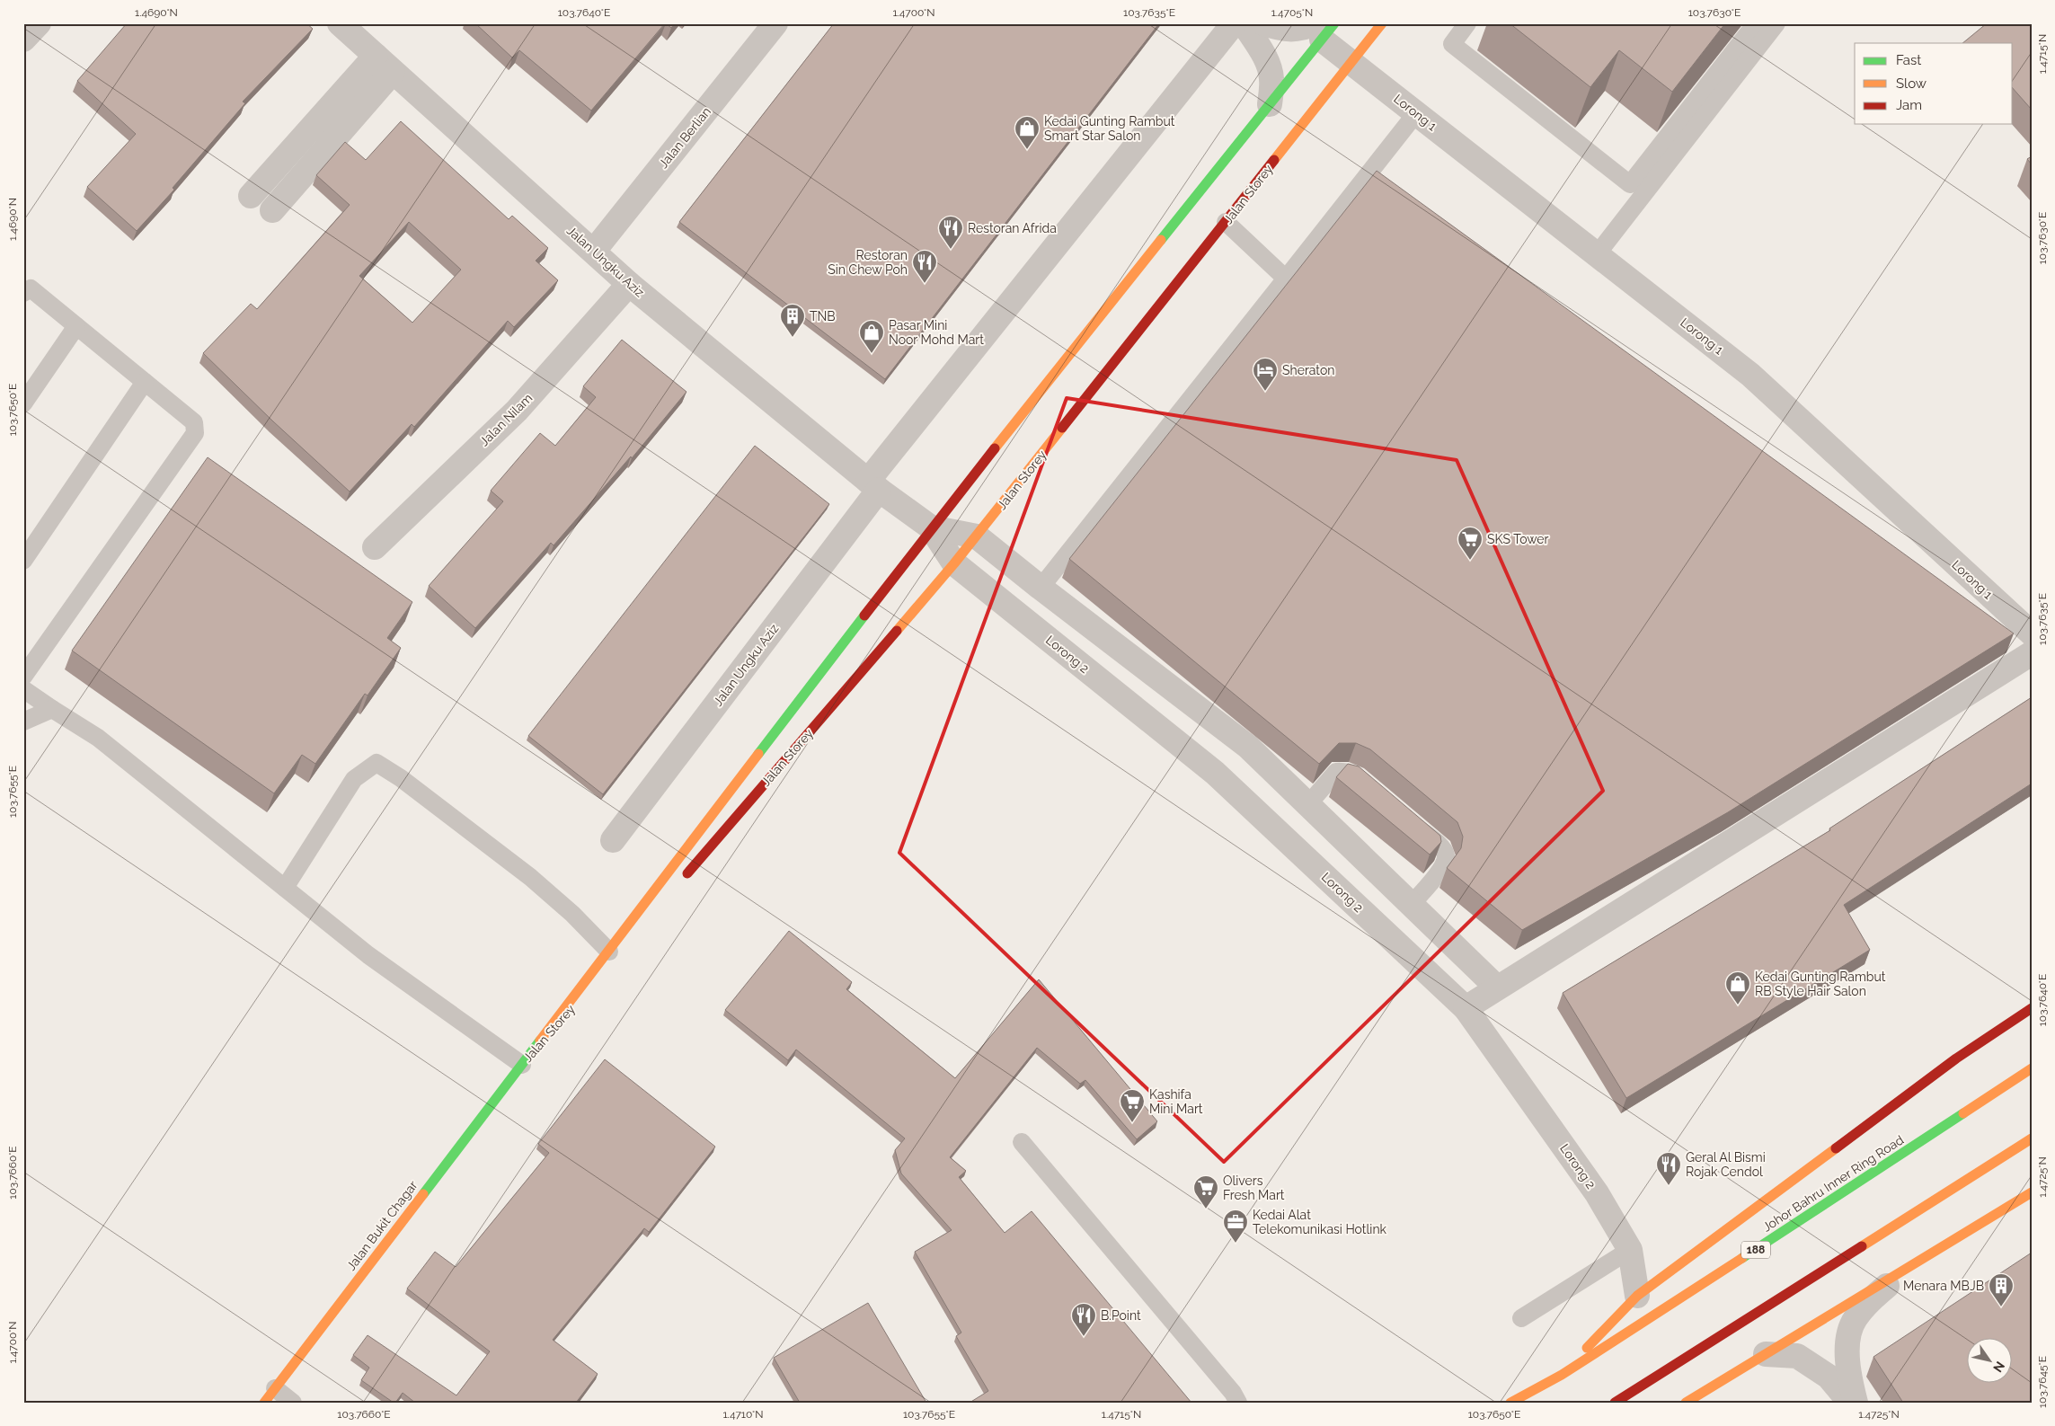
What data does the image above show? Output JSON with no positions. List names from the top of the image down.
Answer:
{
  "streets": {
    "main road": [
      "Jalan Storey",
      "Johor Bahru Inner Ring Road",
      "Jalan Bukit Chagar",
      "188"
    ],
    "street": [
      "Lorong 1",
      "Jalan Berlian",
      "Jalan Ungku Aziz",
      "Jalan Nilam",
      "Lorong 2"
    ]
  },
  "crossings": [
    ["Lorong 1", "Jalan Storey"],
    ["Jalan Berlian", "Jalan Ungku Aziz"],
    ["Jalan Storey", "Jalan Ungku Aziz"],
    ["Jalan Storey", "Lorong 2"],
    ["Jalan Storey", "Jalan Bukit Chagar"],
    ["Jalan Ungku Aziz", "Jalan Nilam"],
    ["Jalan Ungku Aziz", "Lorong 2"]
  ],
  "places": {
    "shop": ["Kedai Gunting Rambut Smart Star Salon", "Pasar Mini Noor Mohd Mart", "Kedai Gunting Rambut RB Style Hair Salon"],
    "restaurant": [
      "Restoran Afrida",
      "Restoran Sin Chew Poh",
      "Geral Al Bismi Rojak Cendol",
      "B.Point"
    ],
    "building": ["TNB", "Menara MBJB"],
    "hotel": ["Sheraton"],
    "supermarket": ["SKS Tower", "Kashifa Mini Mart", "Olivers Fresh Mart"],
    "office": ["Kedai Alat Telekomunikasi Hotlink"]
  },
  "legend": ["Fast", "Slow", "Jam"],
  "north": "bottom right",
  "coordinates": [
    "1.4690°N",
    "103.7640°E",
    "1.4700°N",
    "103.7635°E",
    "1.4705°N",
    "103.7630°E",
    "1.4715°N",
    "103.7650°E",
    "103.7655°E",
    "103.7660°E",
    "1.4725°N",
    "103.7645°E",
    "1.4710°N"
  ]
}
